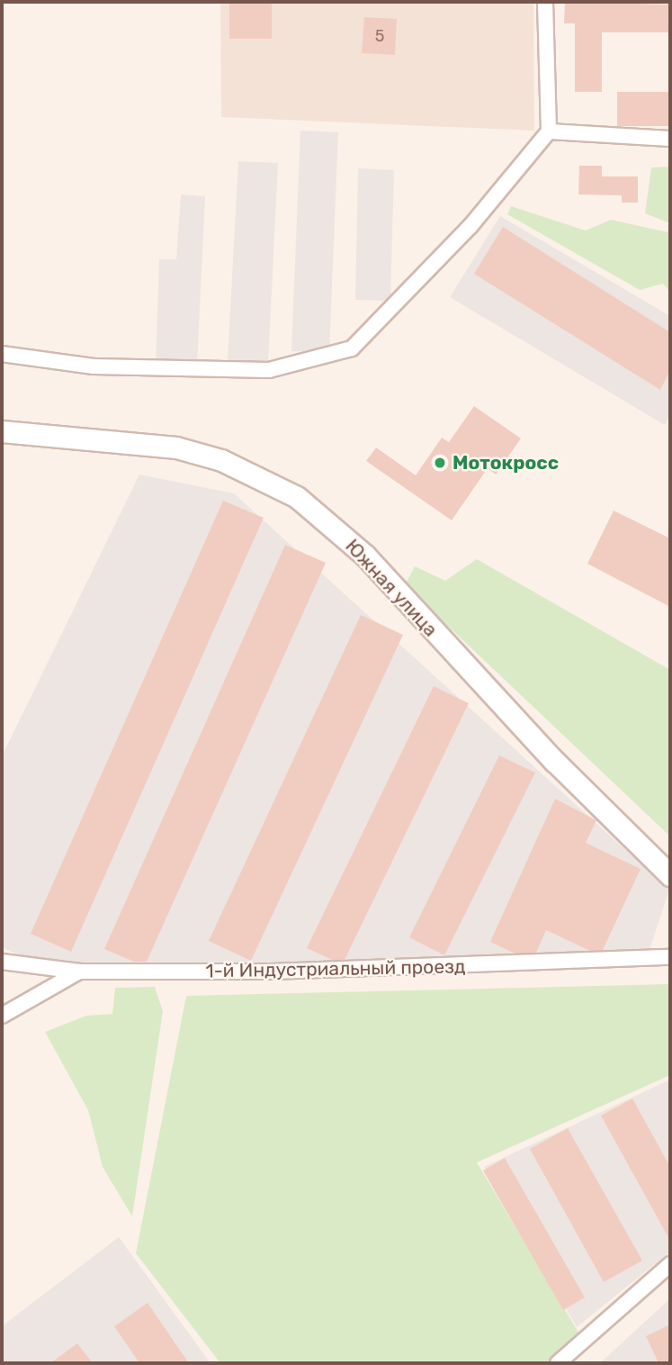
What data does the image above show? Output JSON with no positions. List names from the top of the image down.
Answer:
{
  "streets": {
    "street": ["Южная улица", "1-й Индустриальный проезд"]
  },
  "places": ["Мотокросс"],
  "house_numbers": ["5"]
}
